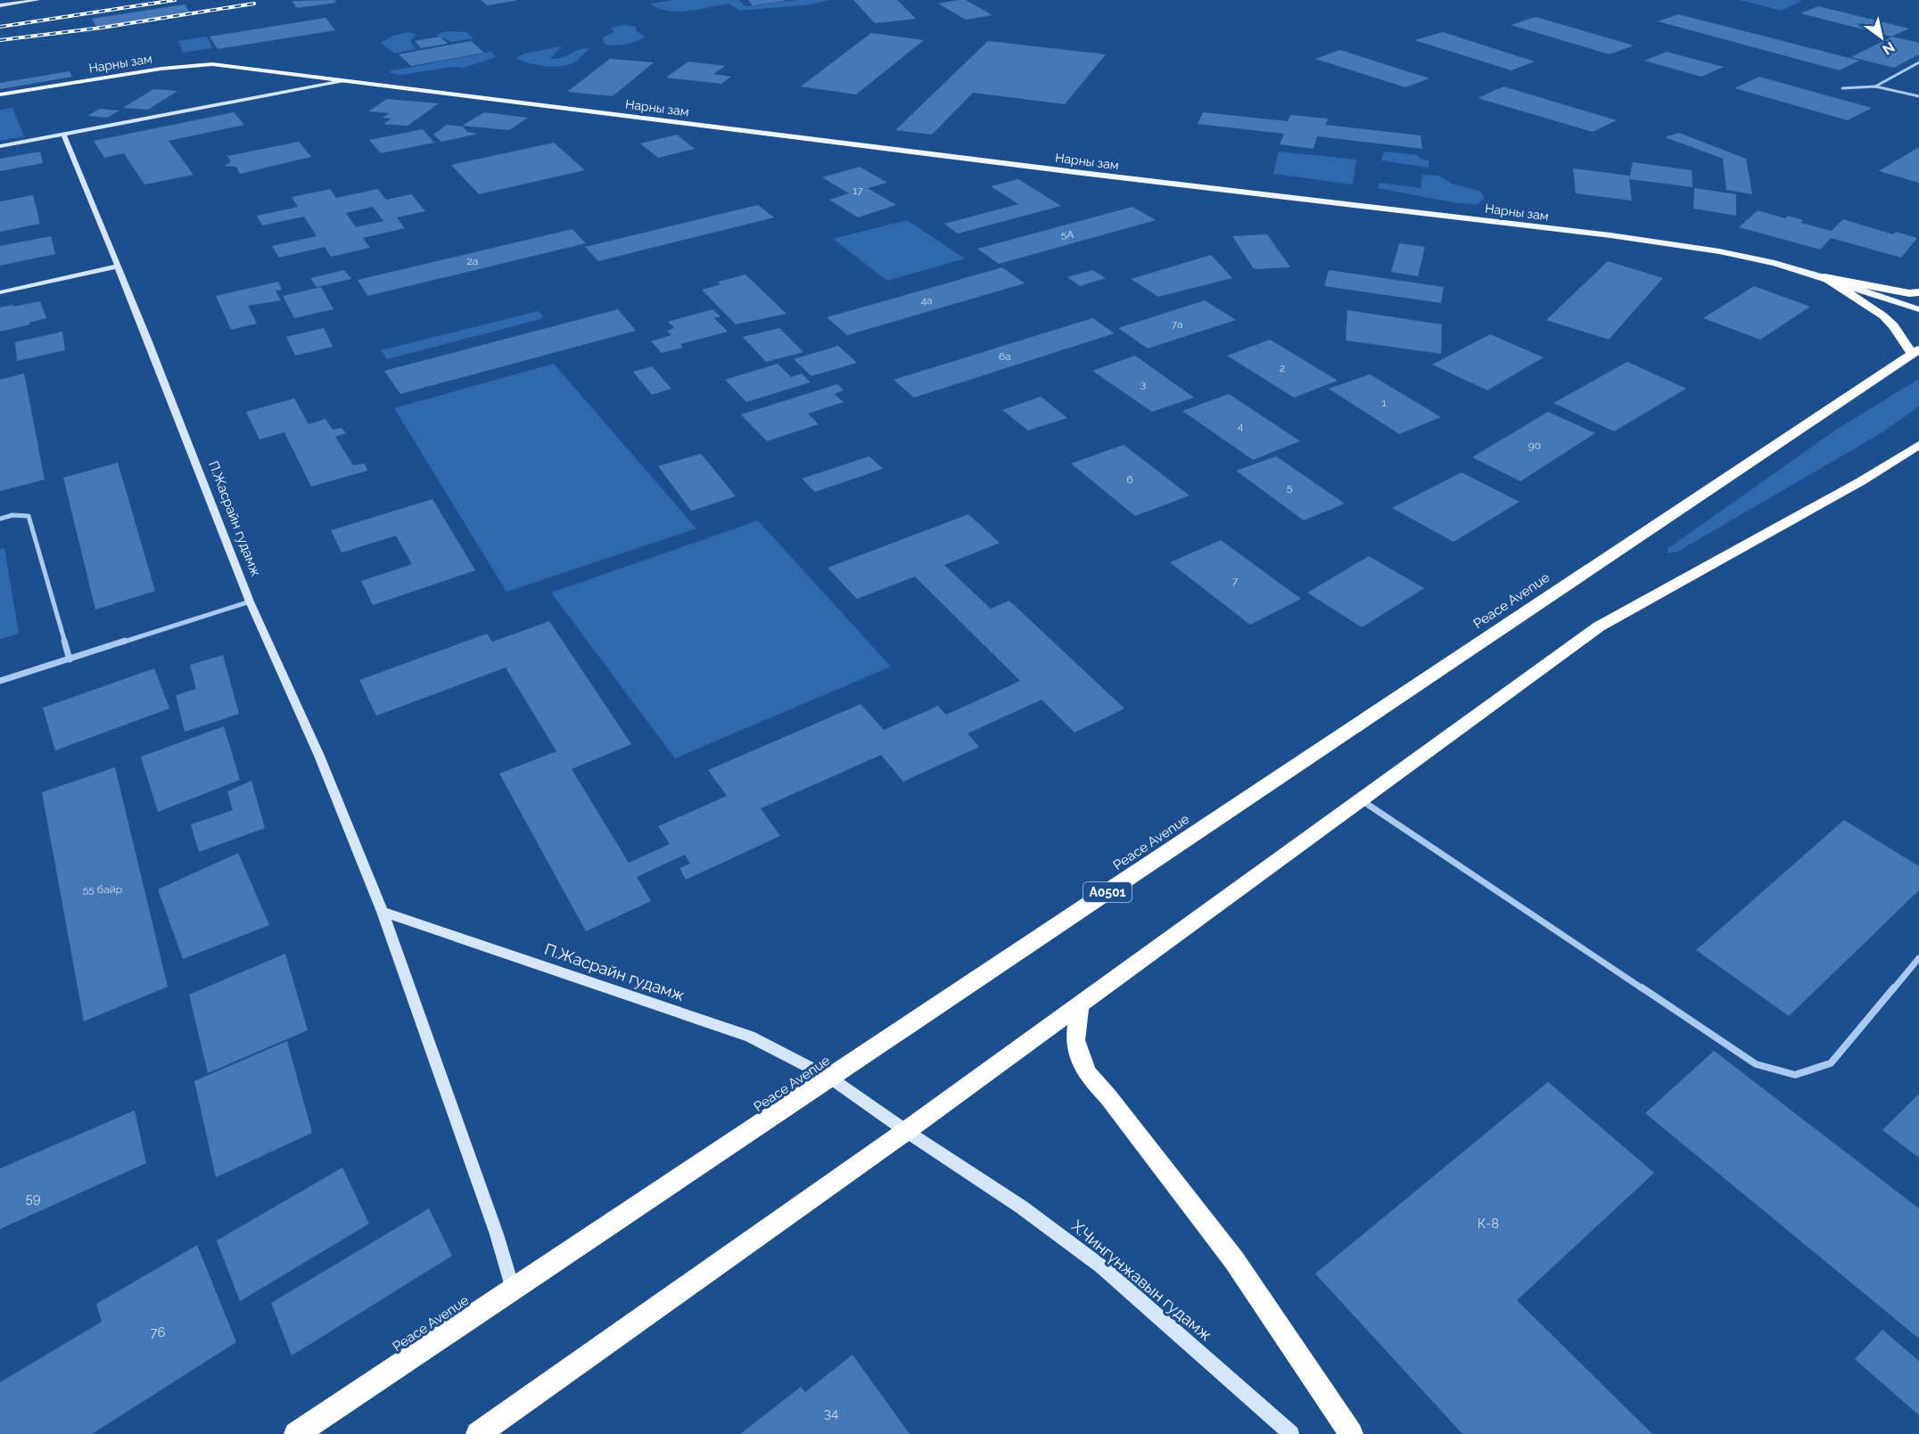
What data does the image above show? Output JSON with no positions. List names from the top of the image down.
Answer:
{
  "streets": {
    "highway": ["Peace Avenue", "A0501"],
    "main road": ["Нарны зам"],
    "street": ["П.Жасрайн гудамж", "Х.Чингүнжавын гудамж"]
  },
  "crossings": [
    ["П.Жасрайн гудамж", "Peace Avenue"],
    ["П.Жасрайн гудамж", "Х.Чингүнжавын гудамж"]
  ],
  "house_numbers": [
    "17",
    "5А",
    "2a",
    "4а",
    "7а",
    "6а",
    "2",
    "3",
    "1",
    "4",
    "90",
    "6",
    "5",
    "7",
    "55 байр",
    "59",
    "К-8",
    "76",
    "34"
  ],
  "north": "bottom right"
}
